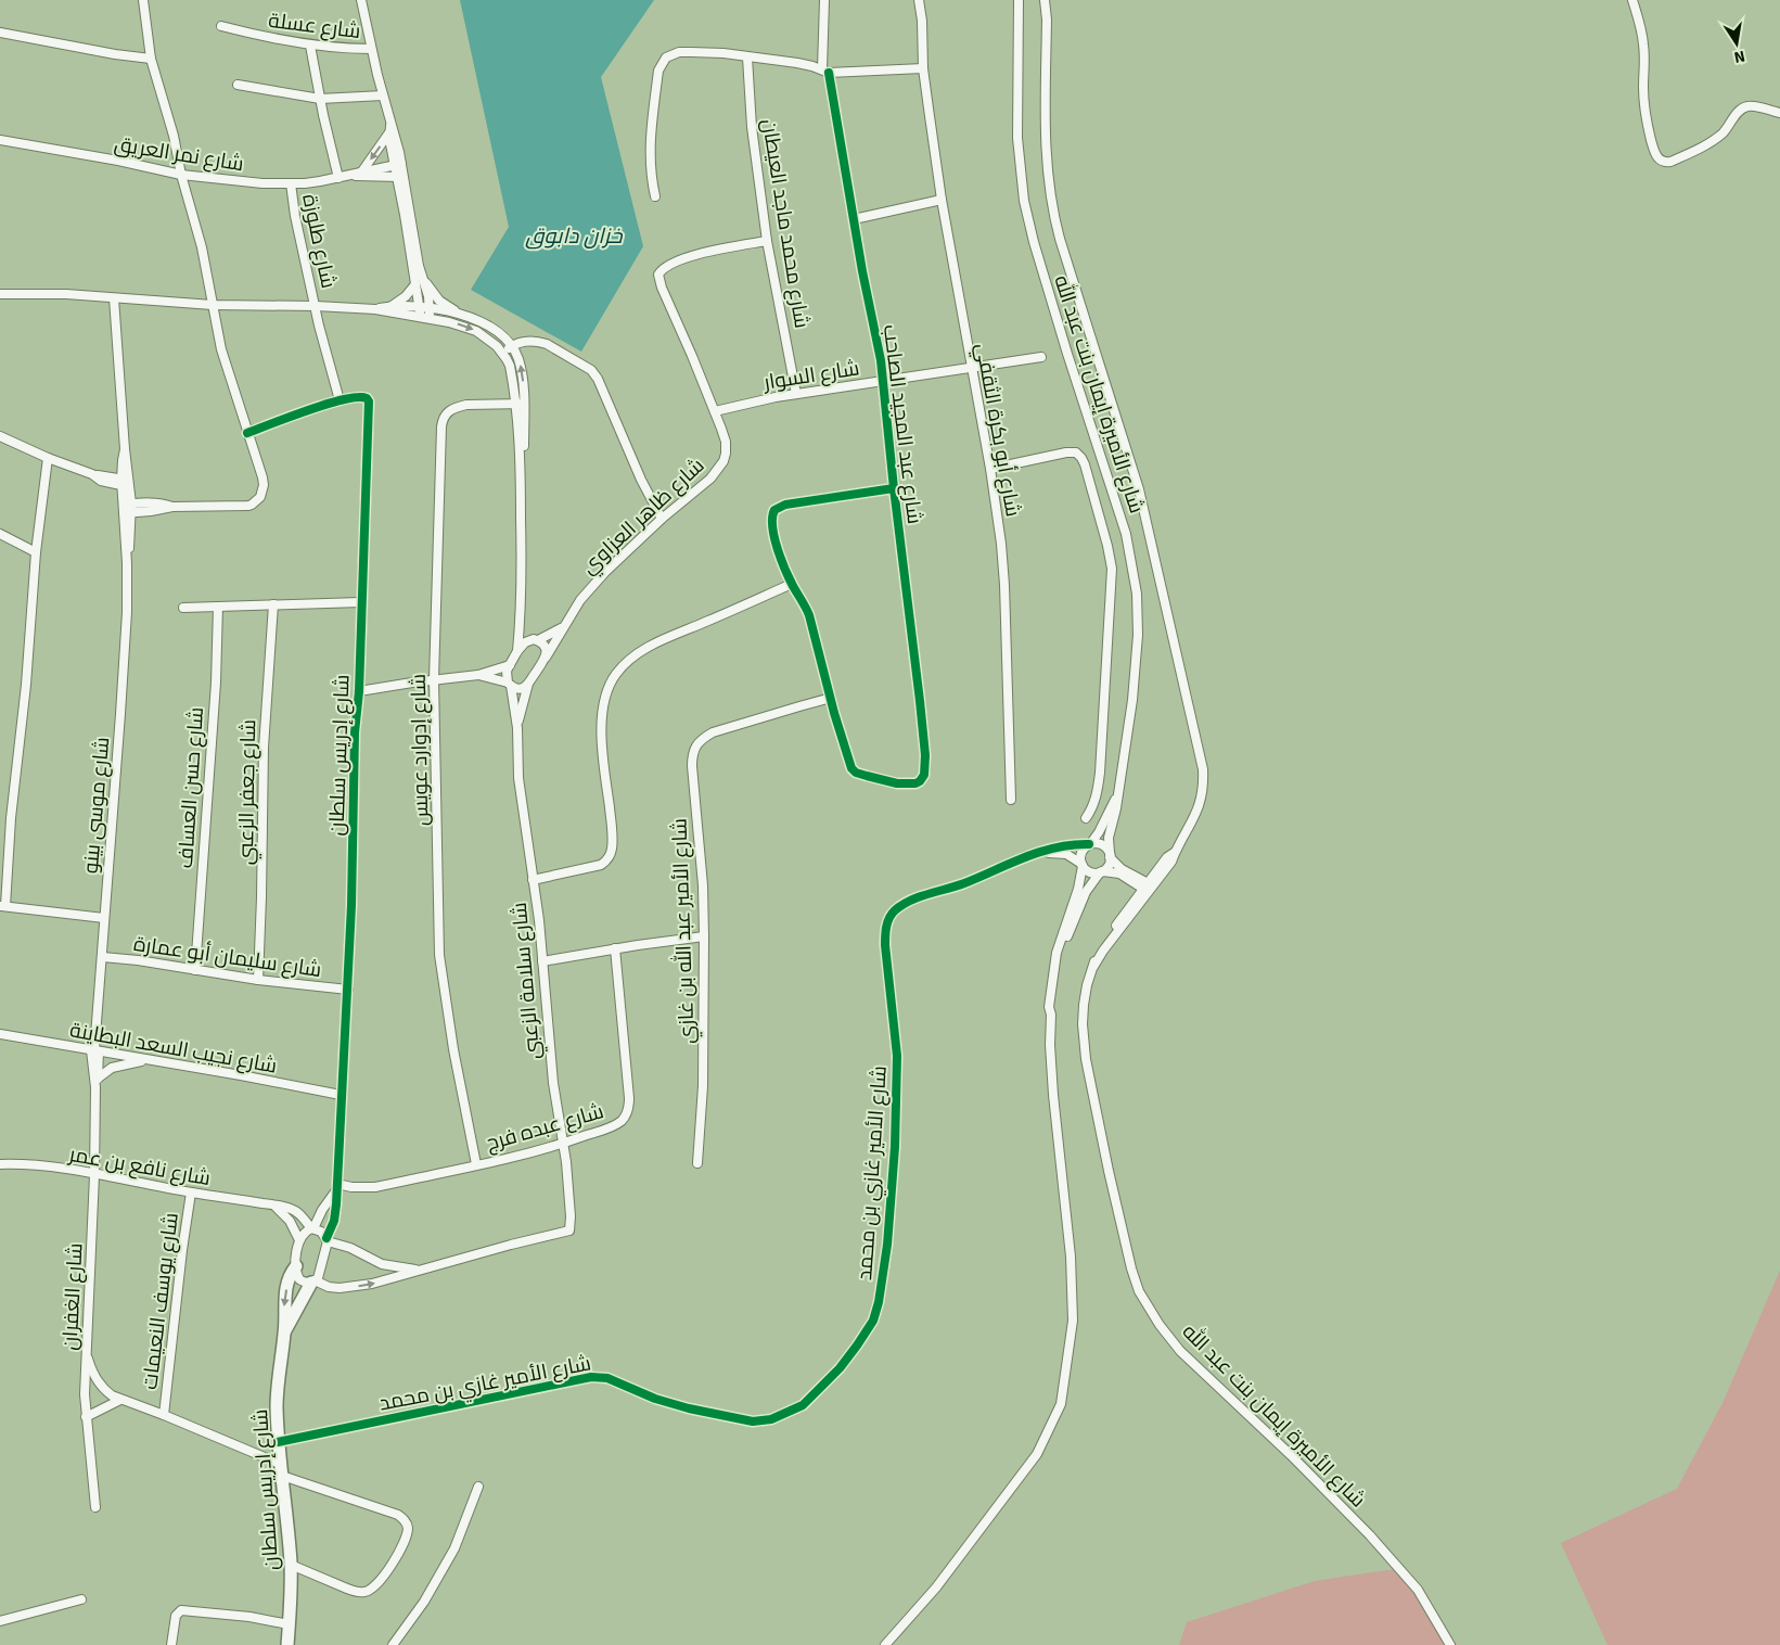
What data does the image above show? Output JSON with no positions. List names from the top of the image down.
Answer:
{
  "streets": {
    "street": [
      "شارع عسلة",
      "شارع نمر العريق",
      "شارع محمد ماجد العيطان",
      "شارع طلوزة",
      "شارع السوار",
      "شارع الأميرة إيمان بنت عبد الله",
      "شارع عبد المجيد الصاحب",
      "شارع أبو بكرة الثقفي",
      "شارع ظاهر العزاوي",
      "شارع إدوارد عويس",
      "شارع إدريس سلطان",
      "شارع حسن العساف",
      "شارع جعفر الزعبي",
      "شارع موسى بينو",
      "شارع الأمير عبد الله بن غازي",
      "شارع سليمان أبو عمارة",
      "شارع سلامة الزعبي",
      "شارع نجيب السعد البطاينة",
      "شارع عبده فرج",
      "شارع نافع بن عمر",
      "شارع الأمير غازي بن محمد",
      "شارع الغفران",
      "شارع يوسف النعيمات"
    ]
  },
  "crossings": [
    ["شارع نمر العريق", "شارع طلوزة"],
    ["شارع محمد ماجد العيطان", "شارع السوار"],
    ["شارع محمد ماجد العيطان", "شارع ظاهر العزاوي"],
    ["شارع طلوزة", "شارع إدريس سلطان"],
    ["شارع السوار", "شارع عبد المجيد الصاحب"],
    ["شارع السوار", "شارع أبو بكرة الثقفي"],
    ["شارع السوار", "شارع ظاهر العزاوي"],
    ["شارع الأميرة إيمان بنت عبد الله", "شارع أبو بكرة الثقفي"],
    ["شارع عبد المجيد الصاحب", "شارع الأمير عبد الله بن غازي"],
    ["شارع ظاهر العزاوي", "شارع سلامة الزعبي"],
    ["شارع إدوارد عويس", "شارع عبده فرج"],
    ["شارع إدريس سلطان", "شارع سليمان أبو عمارة"],
    ["شارع إدريس سلطان", "شارع نجيب السعد البطاينة"],
    ["شارع إدريس سلطان", "شارع عبده فرج"],
    ["شارع إدريس سلطان", "شارع نافع بن عمر"],
    ["شارع إدريس سلطان", "شارع الأمير غازي بن محمد"],
    ["شارع حسن العساف", "شارع سليمان أبو عمارة"],
    ["شارع جعفر الزعبي", "شارع سليمان أبو عمارة"],
    ["شارع موسى بينو", "شارع سليمان أبو عمارة"],
    ["شارع موسى بينو", "شارع نجيب السعد البطاينة"],
    ["شارع موسى بينو", "شارع الغفران"],
    ["شارع سلامة الزعبي", "شارع عبده فرج"],
    ["شارع سلامة الزعبي", "شارع نافع بن عمر"],
    ["شارع نجيب السعد البطاينة", "شارع الغفران"],
    ["شارع نافع بن عمر", "شارع الغفران"],
    ["شارع نافع بن عمر", "شارع يوسف النعيمات"]
  ],
  "water": ["خزان دابوق"],
  "north": "bottom"
}
